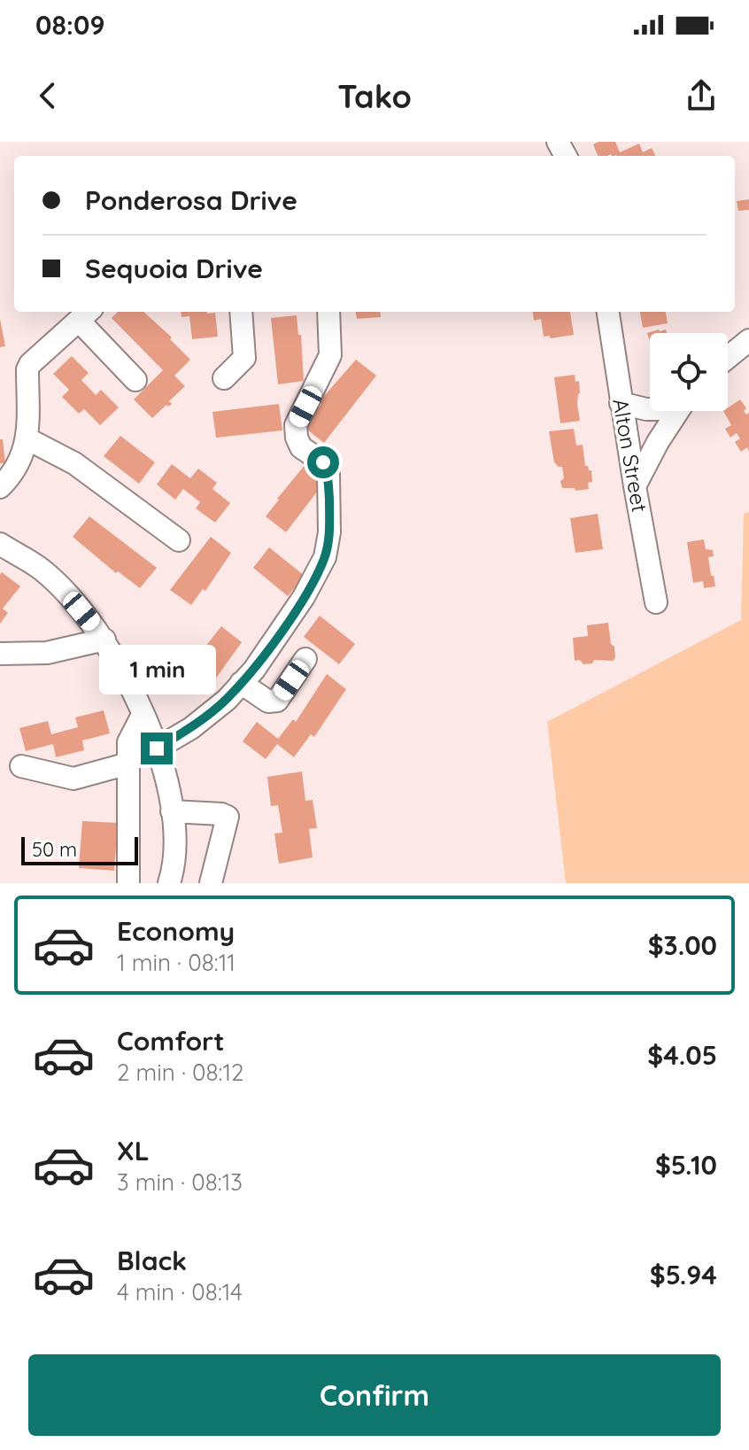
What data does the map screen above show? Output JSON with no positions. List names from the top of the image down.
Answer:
{
  "streets": {
    "street": ["Alton Street"]
  },
  "scale_bar": "50 m",
  "page": {
    "status": "08:09",
    "header": "Tako",
    "banner": ["Ponderosa Drive", "Sequoia Drive"],
    "bubble": "1 min",
    "scale": "50 m",
    "list": [
      {
        "name": "Economy",
        "note": "1 min · 08:11",
        "value": "$3.00"
      },
      {
        "name": "Comfort",
        "note": "2 min · 08:12",
        "value": "$4.05"
      },
      {
        "name": "XL",
        "note": "3 min · 08:13",
        "value": "$5.10"
      },
      {
        "name": "Black",
        "note": "4 min · 08:14",
        "value": "$5.94"
      }
    ],
    "buttons": "Confirm"
  }
}
